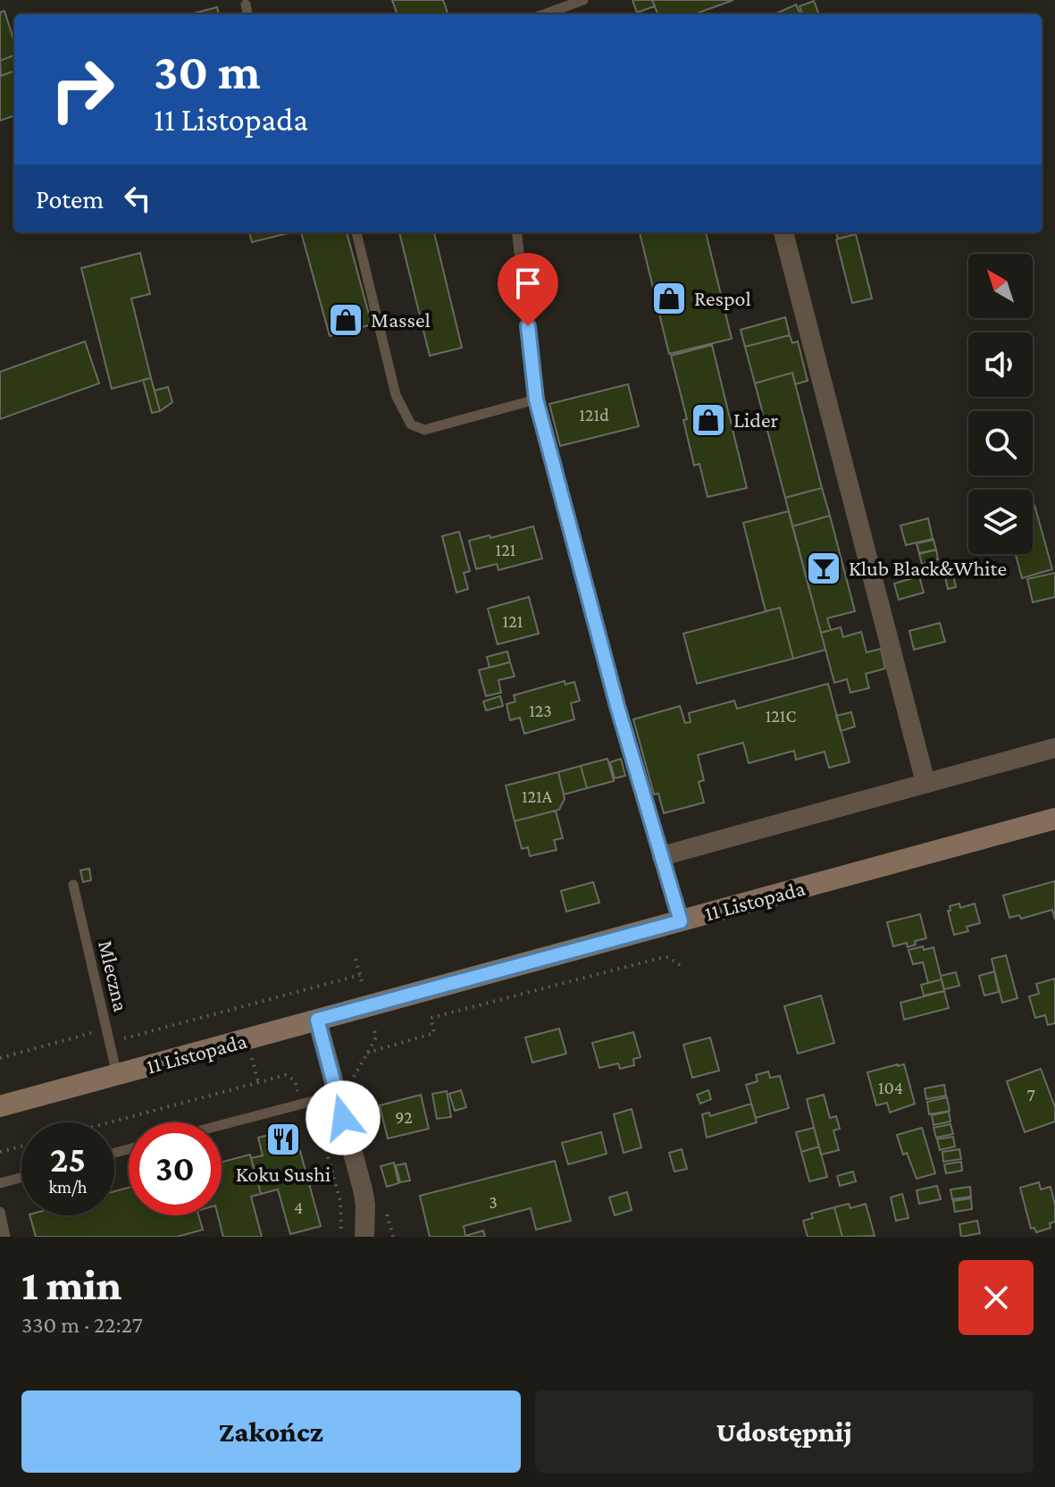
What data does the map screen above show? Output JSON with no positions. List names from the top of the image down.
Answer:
{
  "streets": {
    "main road": ["11 Listopada"],
    "lane": ["Mleczna"]
  },
  "crossings": [
    ["11 Listopada", "Mleczna"]
  ],
  "places": {
    "shop": ["Respol", "Massel", "Lider"],
    "bar": ["Klub Black&White"],
    "restaurant": ["Koku Sushi"]
  },
  "house_numbers": [
    "121d",
    "121",
    "121",
    "123",
    "121C",
    "121A",
    "104",
    "7",
    "92",
    "3",
    "4"
  ],
  "north": "top left",
  "page": {
    "turn": ["30 m", "11 Listopada"],
    "then": "Potem",
    "speed": "25 km/h",
    "limit": "30",
    "heading": ["1 min", "330 m · 22:27"],
    "buttons": ["Zakończ", "Udostępnij"]
  }
}
